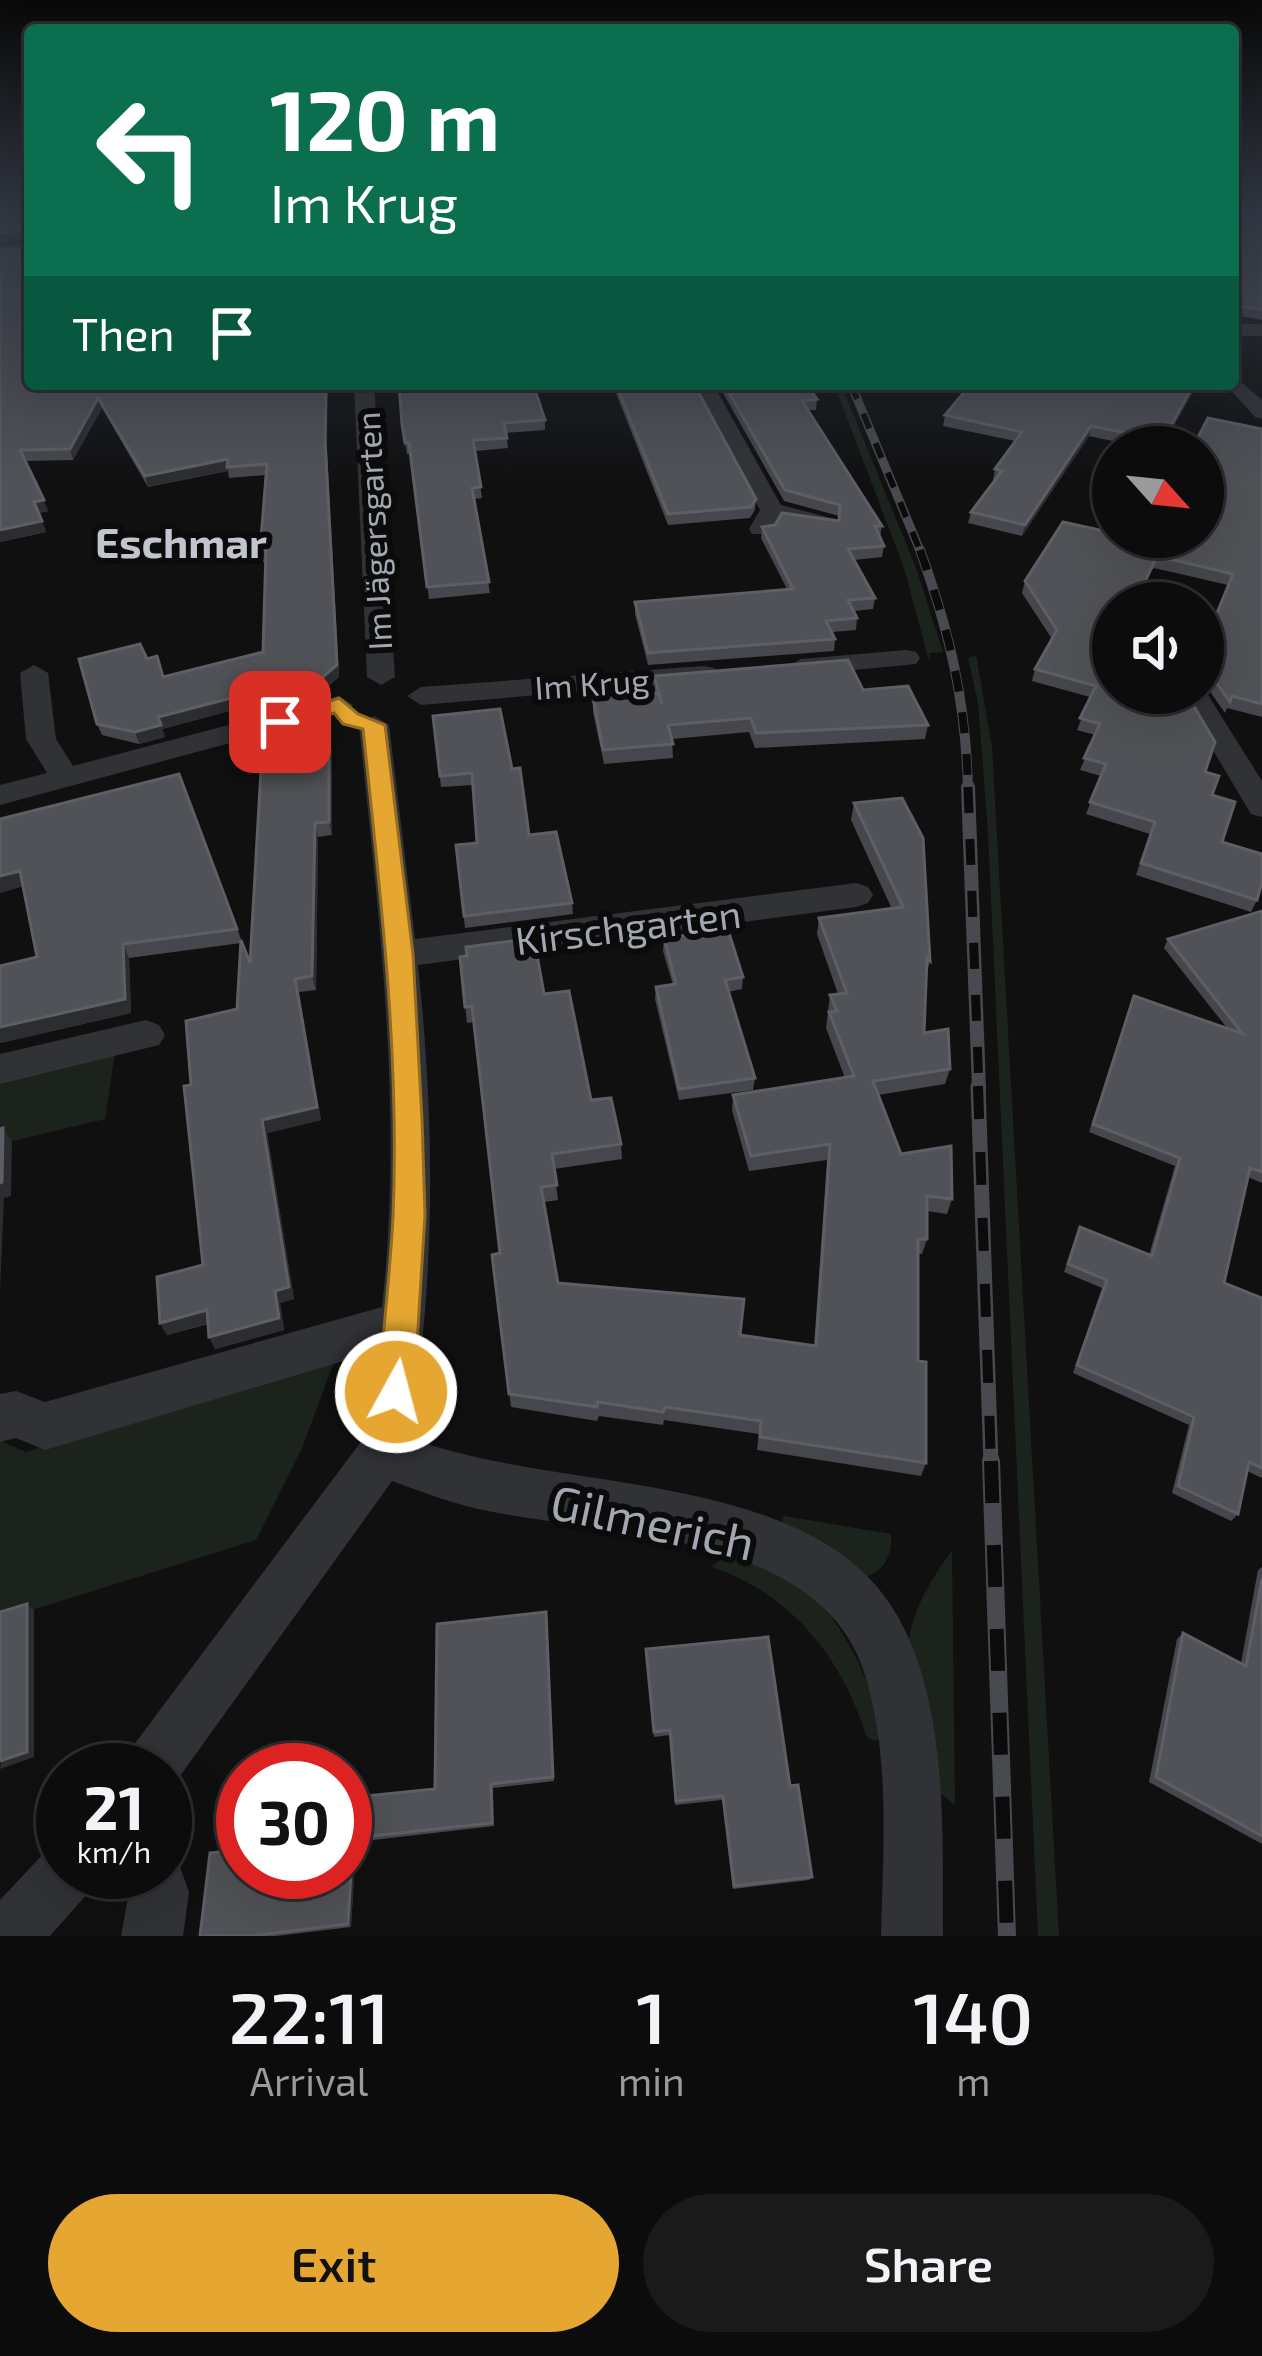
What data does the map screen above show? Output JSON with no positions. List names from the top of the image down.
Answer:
{
  "streets": {
    "street": [
      "Im Jägersgarten",
      "Im Krug",
      "Kirschgarten",
      "Gilmerich"
    ]
  },
  "districts": ["Eschmar"],
  "north": "bottom right",
  "page": {
    "turn": ["120 m", "Im Krug"],
    "then": "Then",
    "speed": "21 km/h",
    "limit": "30",
    "eta": [
      "22:11",
      "Arrival",
      "1",
      "min",
      "140",
      "m"
    ],
    "buttons": ["Exit", "Share"]
  }
}
